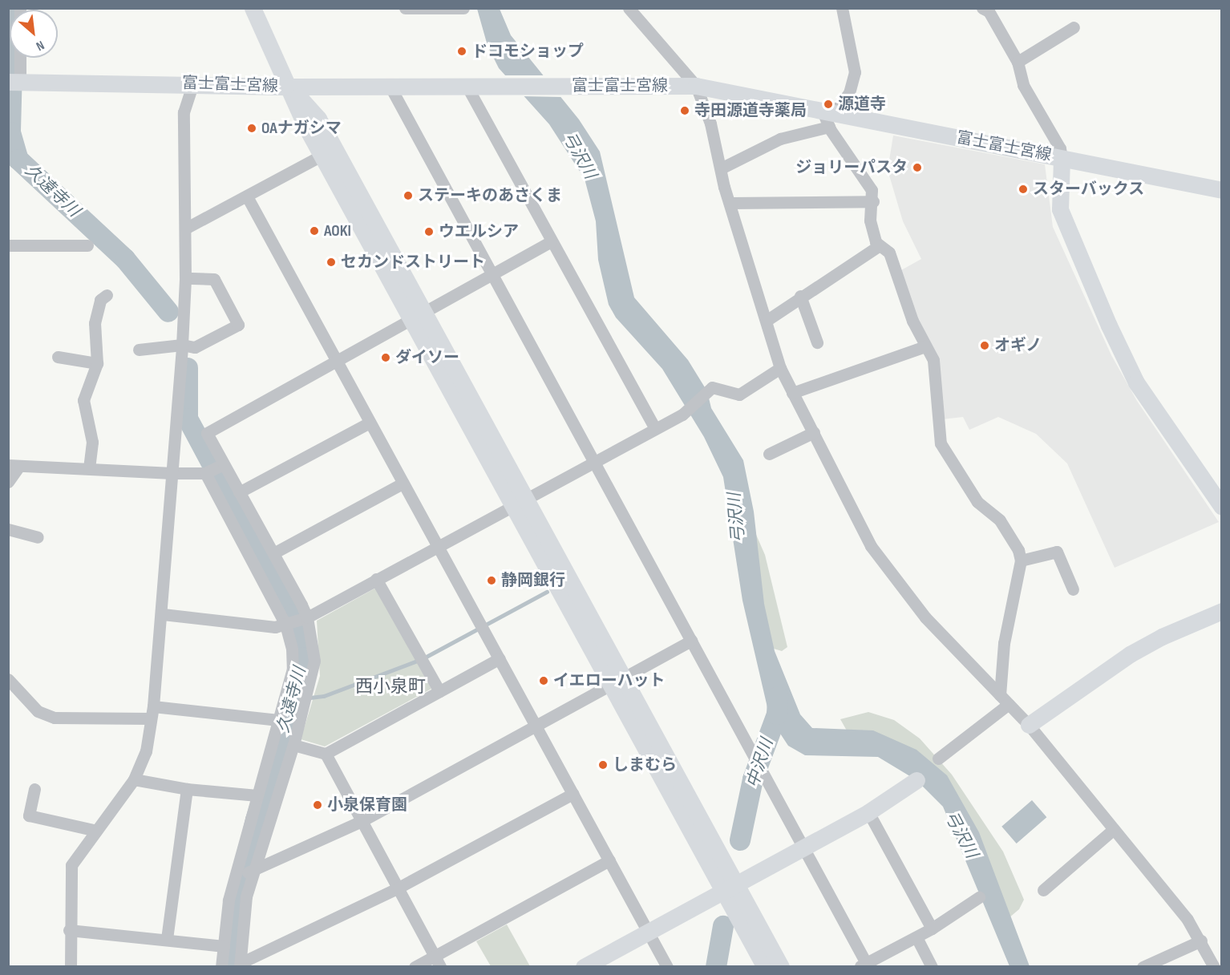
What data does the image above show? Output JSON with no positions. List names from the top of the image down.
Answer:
{
  "streets": {
    "street": ["富士富士宮線"]
  },
  "districts": ["西小泉町"],
  "water": ["弓沢川", "久遠寺川", "中沢川"],
  "places": [
    "ドコモショップ",
    "源道寺",
    "寺田源道寺薬局",
    "OAナガシマ",
    "ジョリーパスタ",
    "スターバックス",
    "ステーキのあさくま",
    "AOKI",
    "ウエルシア",
    "セカンドストリート",
    "オギノ",
    "ダイソー",
    "静岡銀行",
    "イエローハット",
    "しまむら",
    "小泉保育園"
  ],
  "north": "bottom right"
}
